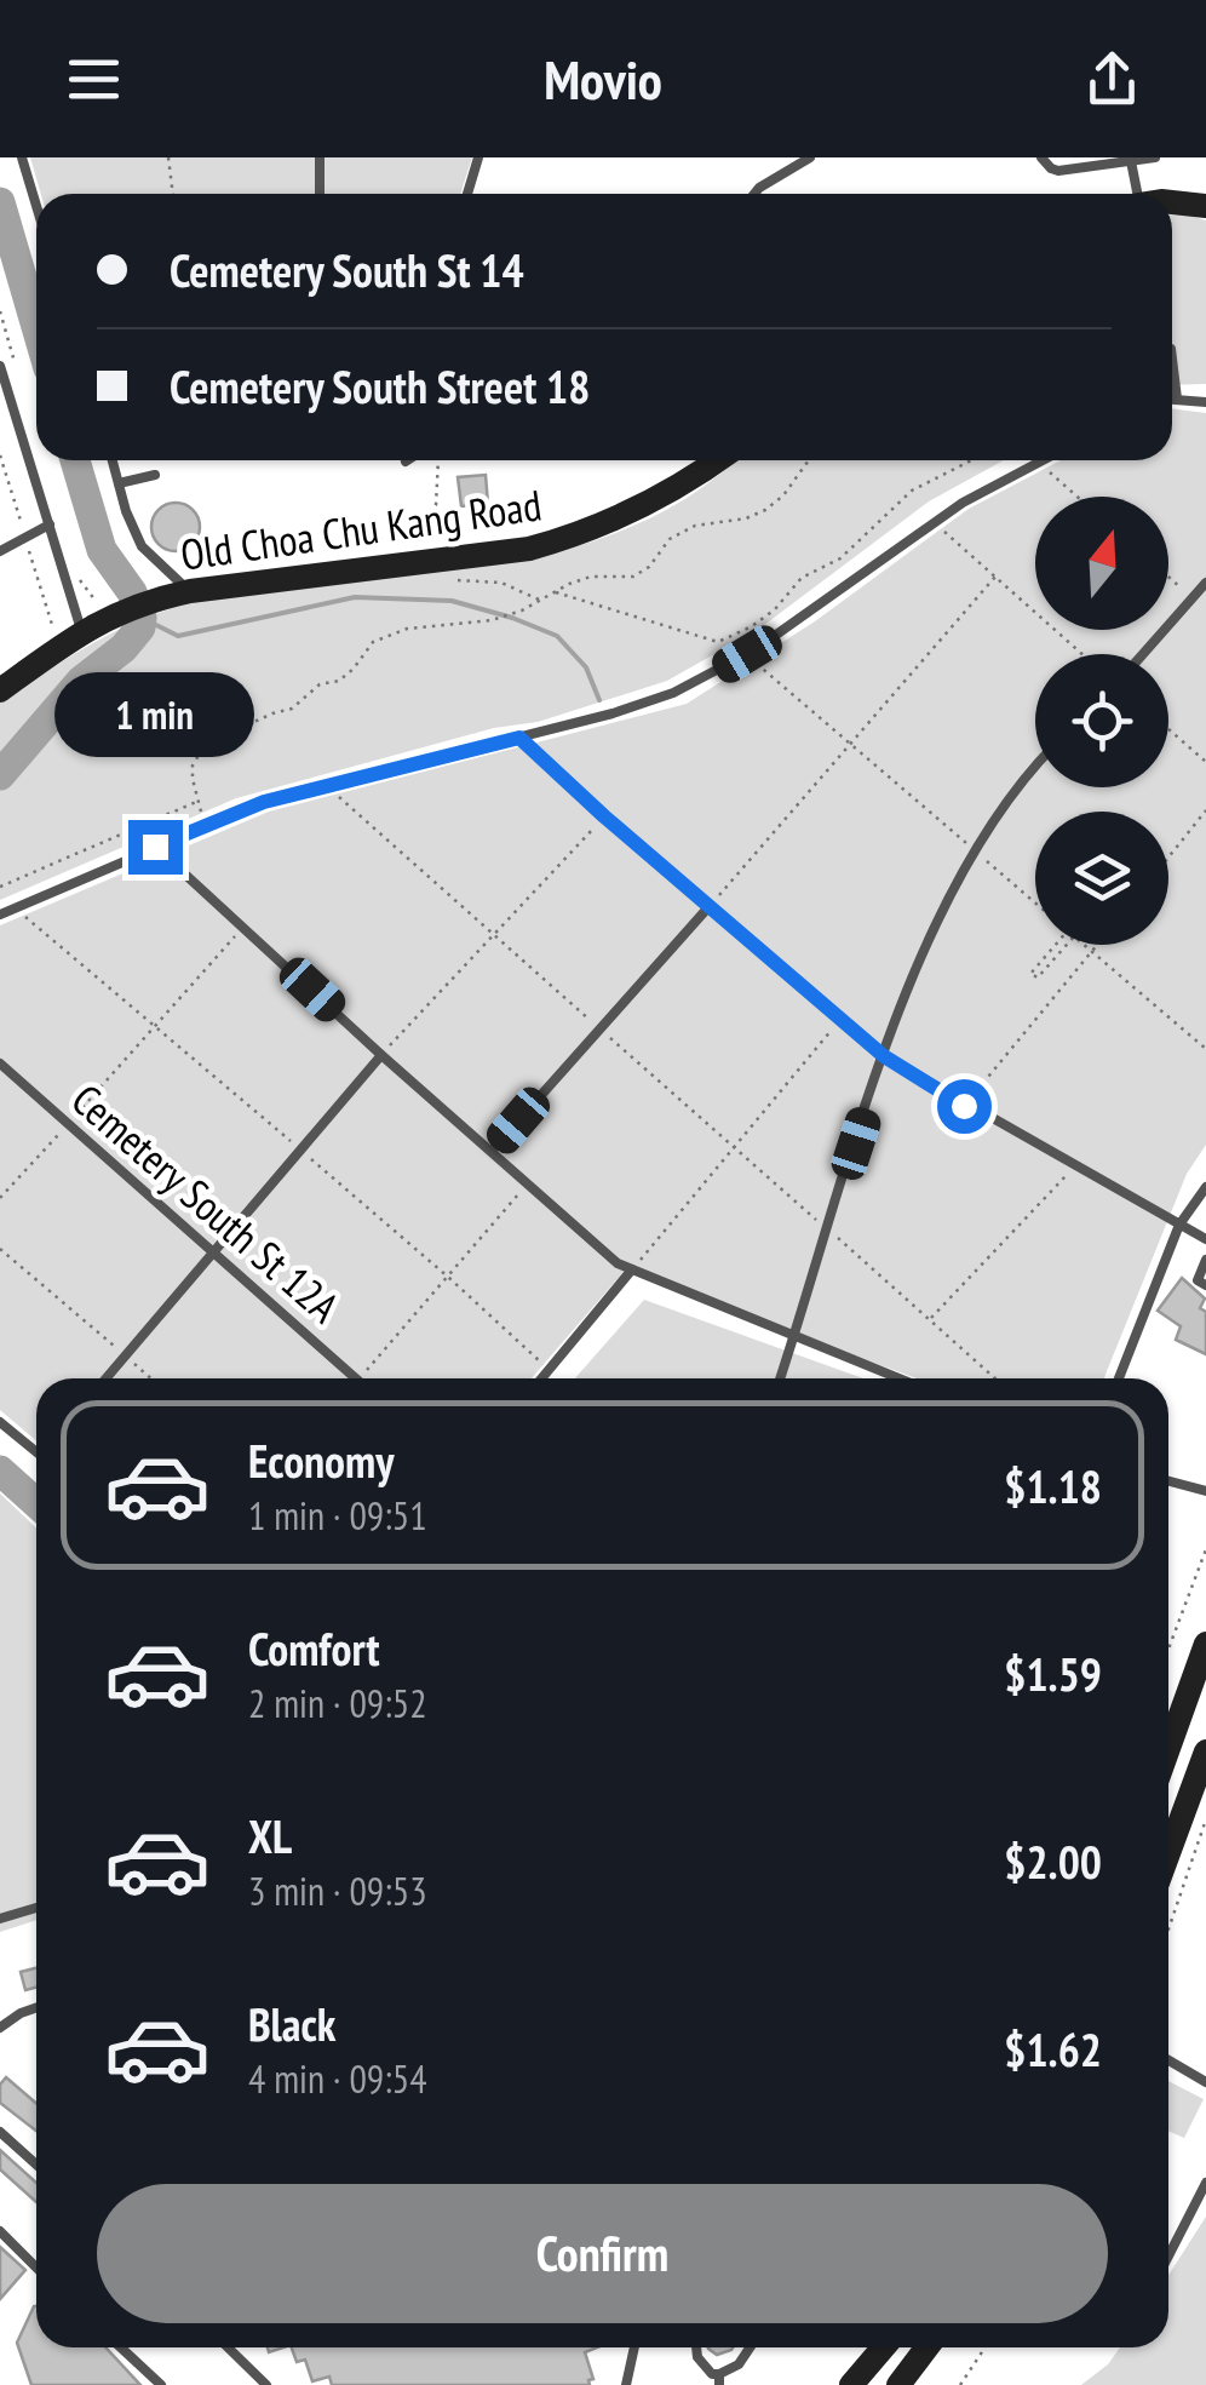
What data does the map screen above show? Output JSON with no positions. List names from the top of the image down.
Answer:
{
  "streets": {
    "street": ["Old Choa Chu Kang Road"],
    "lane": ["Cemetery South St 12A"]
  },
  "north": "top",
  "page": {
    "header": "Movio",
    "banner": ["Cemetery South St 14", "Cemetery South Street 18"],
    "bubble": "1 min",
    "list": [
      {
        "name": "Economy",
        "note": "1 min · 09:51",
        "value": "$1.18"
      },
      {
        "name": "Comfort",
        "note": "2 min · 09:52",
        "value": "$1.59"
      },
      {
        "name": "XL",
        "note": "3 min · 09:53",
        "value": "$2.00"
      },
      {
        "name": "Black",
        "note": "4 min · 09:54",
        "value": "$1.62"
      }
    ],
    "buttons": "Confirm"
  }
}
